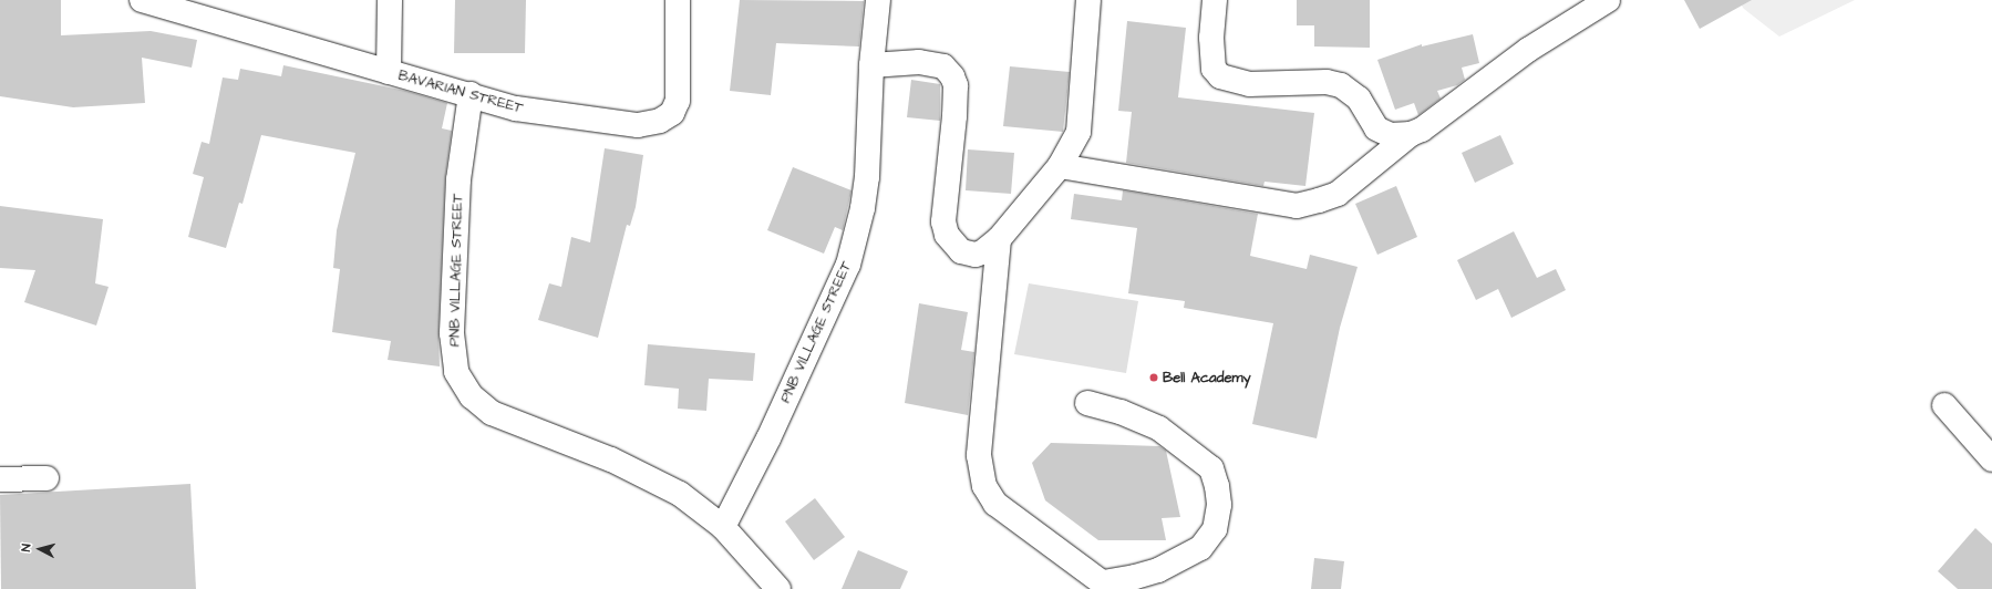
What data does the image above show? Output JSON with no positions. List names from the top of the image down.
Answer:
{
  "streets": {
    "street": ["BAVARIAN STREET", "PNB VILLAGE STREET"]
  },
  "crossings": [
    ["BAVARIAN STREET", "PNB VILLAGE STREET"]
  ],
  "places": ["Bell Academy"],
  "north": "left"
}
